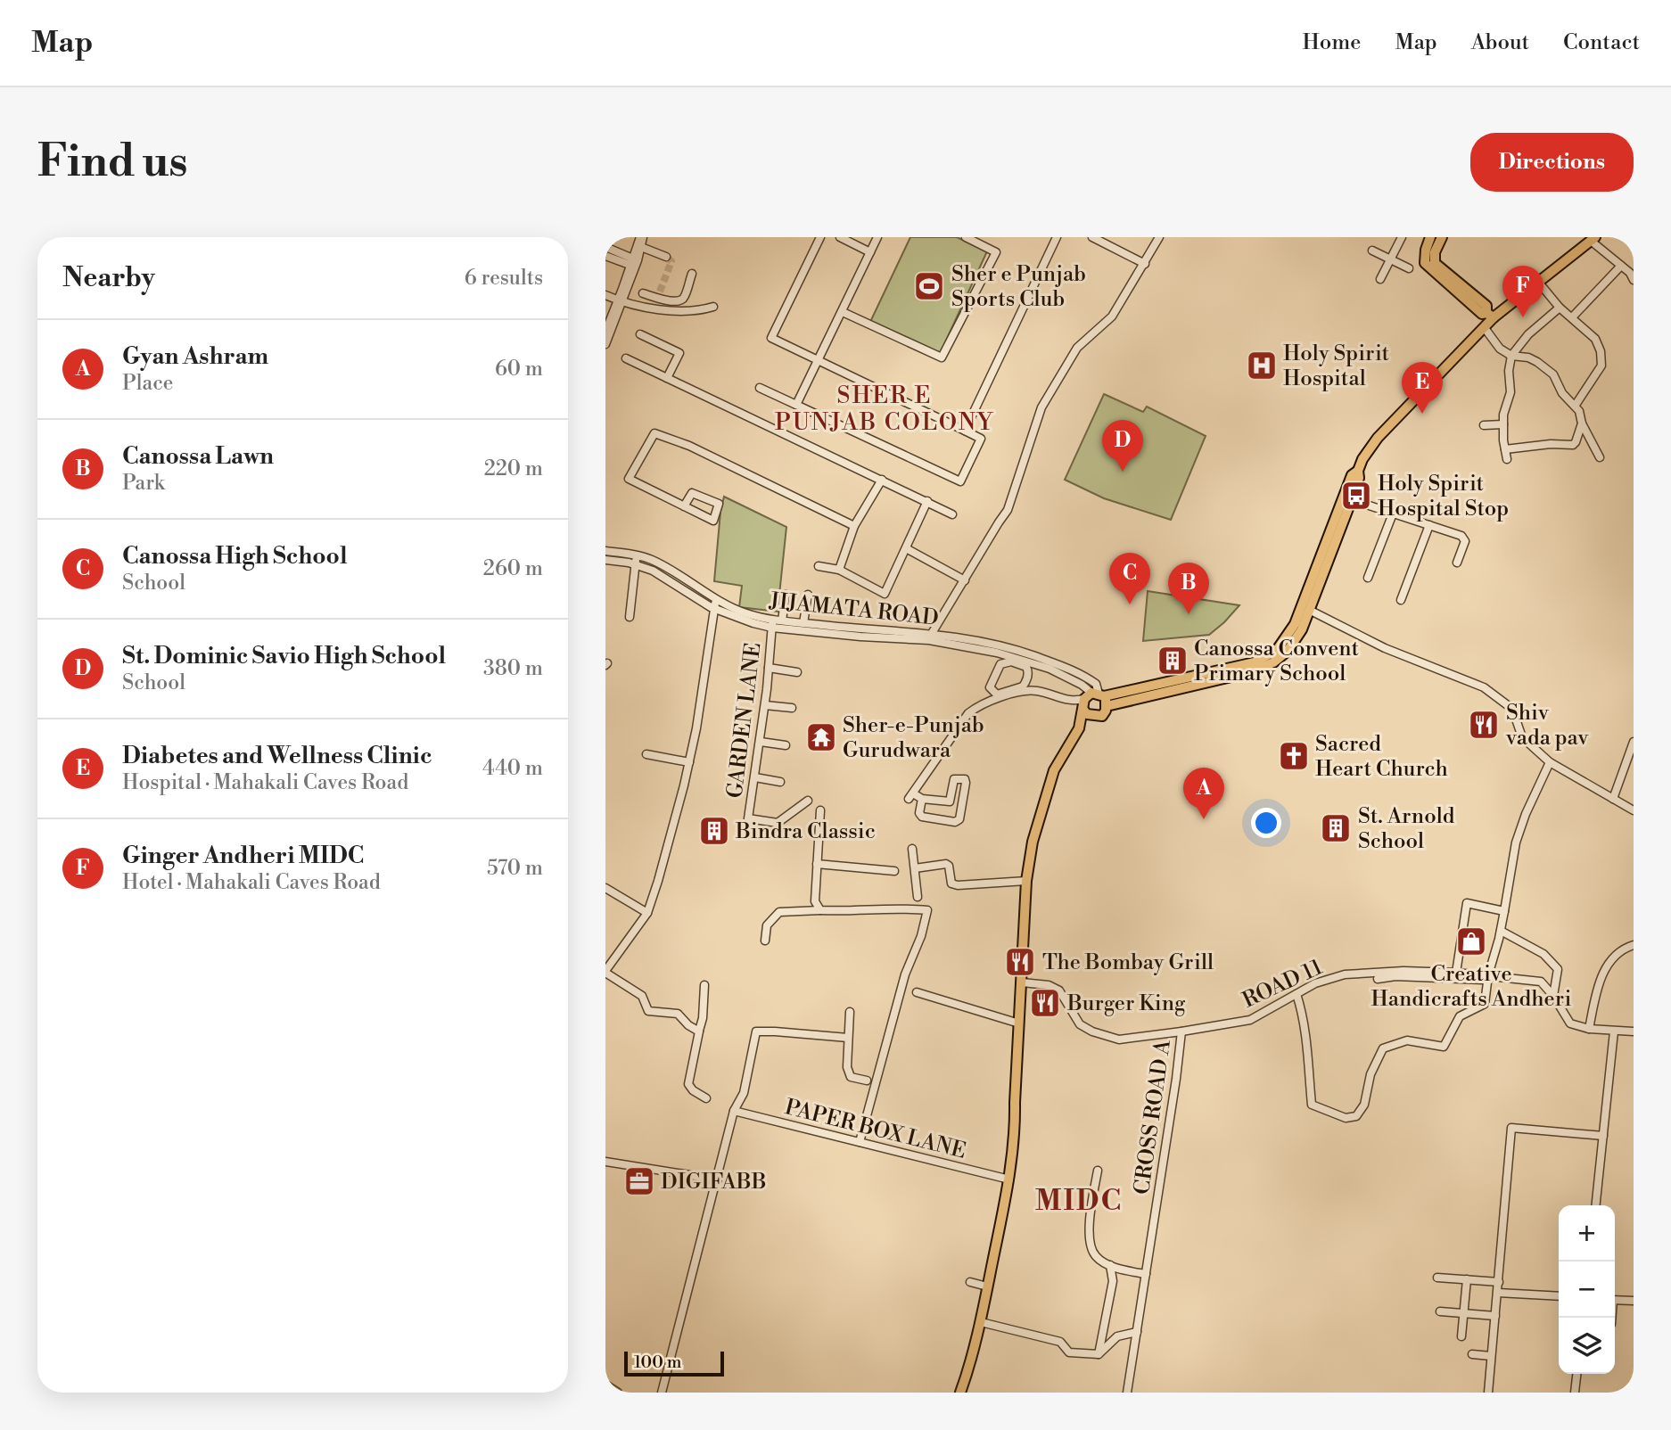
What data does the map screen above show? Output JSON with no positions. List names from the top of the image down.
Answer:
{
  "streets": {
    "street": [
      "JIJAMATA ROAD",
      "GARDEN LANE",
      "ROAD 11",
      "CROSS ROAD A",
      "PAPER BOX LANE"
    ]
  },
  "crossings": [
    ["JIJAMATA ROAD", "GARDEN LANE"],
    ["ROAD 11", "CROSS ROAD A"]
  ],
  "districts": ["SHER E PUNJAB COLONY", "MIDC"],
  "places": {
    "sports": ["Sher e Punjab Sports Club"],
    "hospital": ["Holy Spirit Hospital"],
    "bus stop": ["Holy Spirit Hospital Stop"],
    "building": ["Canossa Convent Primary School", "St. Arnold School", "Bindra Classic"],
    "restaurant": ["Shiv vada pav", "The Bombay Grill", "Burger King"],
    "temple": ["Sher-e-Punjab Gurudwara"],
    "church": ["Sacred Heart Church"],
    "shop": ["Creative Handicrafts Andheri"],
    "office": ["DIGIFABB"]
  },
  "scale_bar": "100 m",
  "page": {
    "header": "Map",
    "nav": [
      "Home",
      "Map",
      "About",
      "Contact"
    ],
    "buttons": "Directions",
    "title": "Find us",
    "heading": ["Nearby", "6 results"],
    "pins": [
      "F",
      "E",
      "D",
      "C",
      "B",
      "A"
    ],
    "list": [
      {
        "mark": "A",
        "name": "Gyan Ashram",
        "note": "Place",
        "value": "60 m"
      },
      {
        "mark": "B",
        "name": "Canossa Lawn",
        "note": "Park",
        "value": "220 m"
      },
      {
        "mark": "C",
        "name": "Canossa High School",
        "note": "School",
        "value": "260 m"
      },
      {
        "mark": "D",
        "name": "St. Dominic Savio High School",
        "note": "School",
        "value": "380 m"
      },
      {
        "mark": "E",
        "name": "Diabetes and Wellness Clinic",
        "note": "Hospital · Mahakali Caves Road",
        "value": "440 m"
      },
      {
        "mark": "F",
        "name": "Ginger Andheri MIDC",
        "note": "Hotel · Mahakali Caves Road",
        "value": "570 m"
      }
    ],
    "map_buttons": ["+", "−"],
    "scale": "100 m"
  }
}
